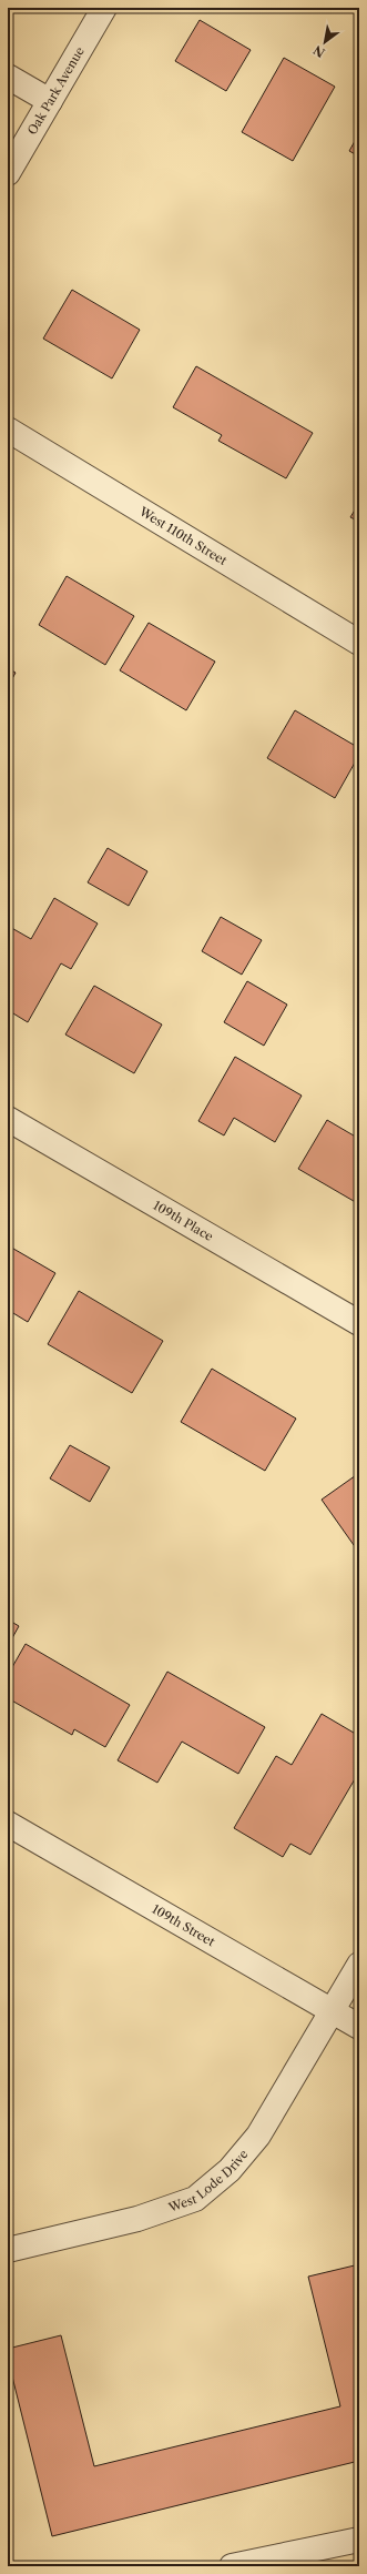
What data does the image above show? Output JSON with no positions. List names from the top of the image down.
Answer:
{
  "streets": {
    "street": [
      "Oak Park Avenue",
      "West 110th Street",
      "109th Place",
      "109th Street",
      "West Lode Drive"
    ]
  },
  "crossings": [
    ["109th Street", "West Lode Drive"]
  ],
  "north": "bottom left"
}
